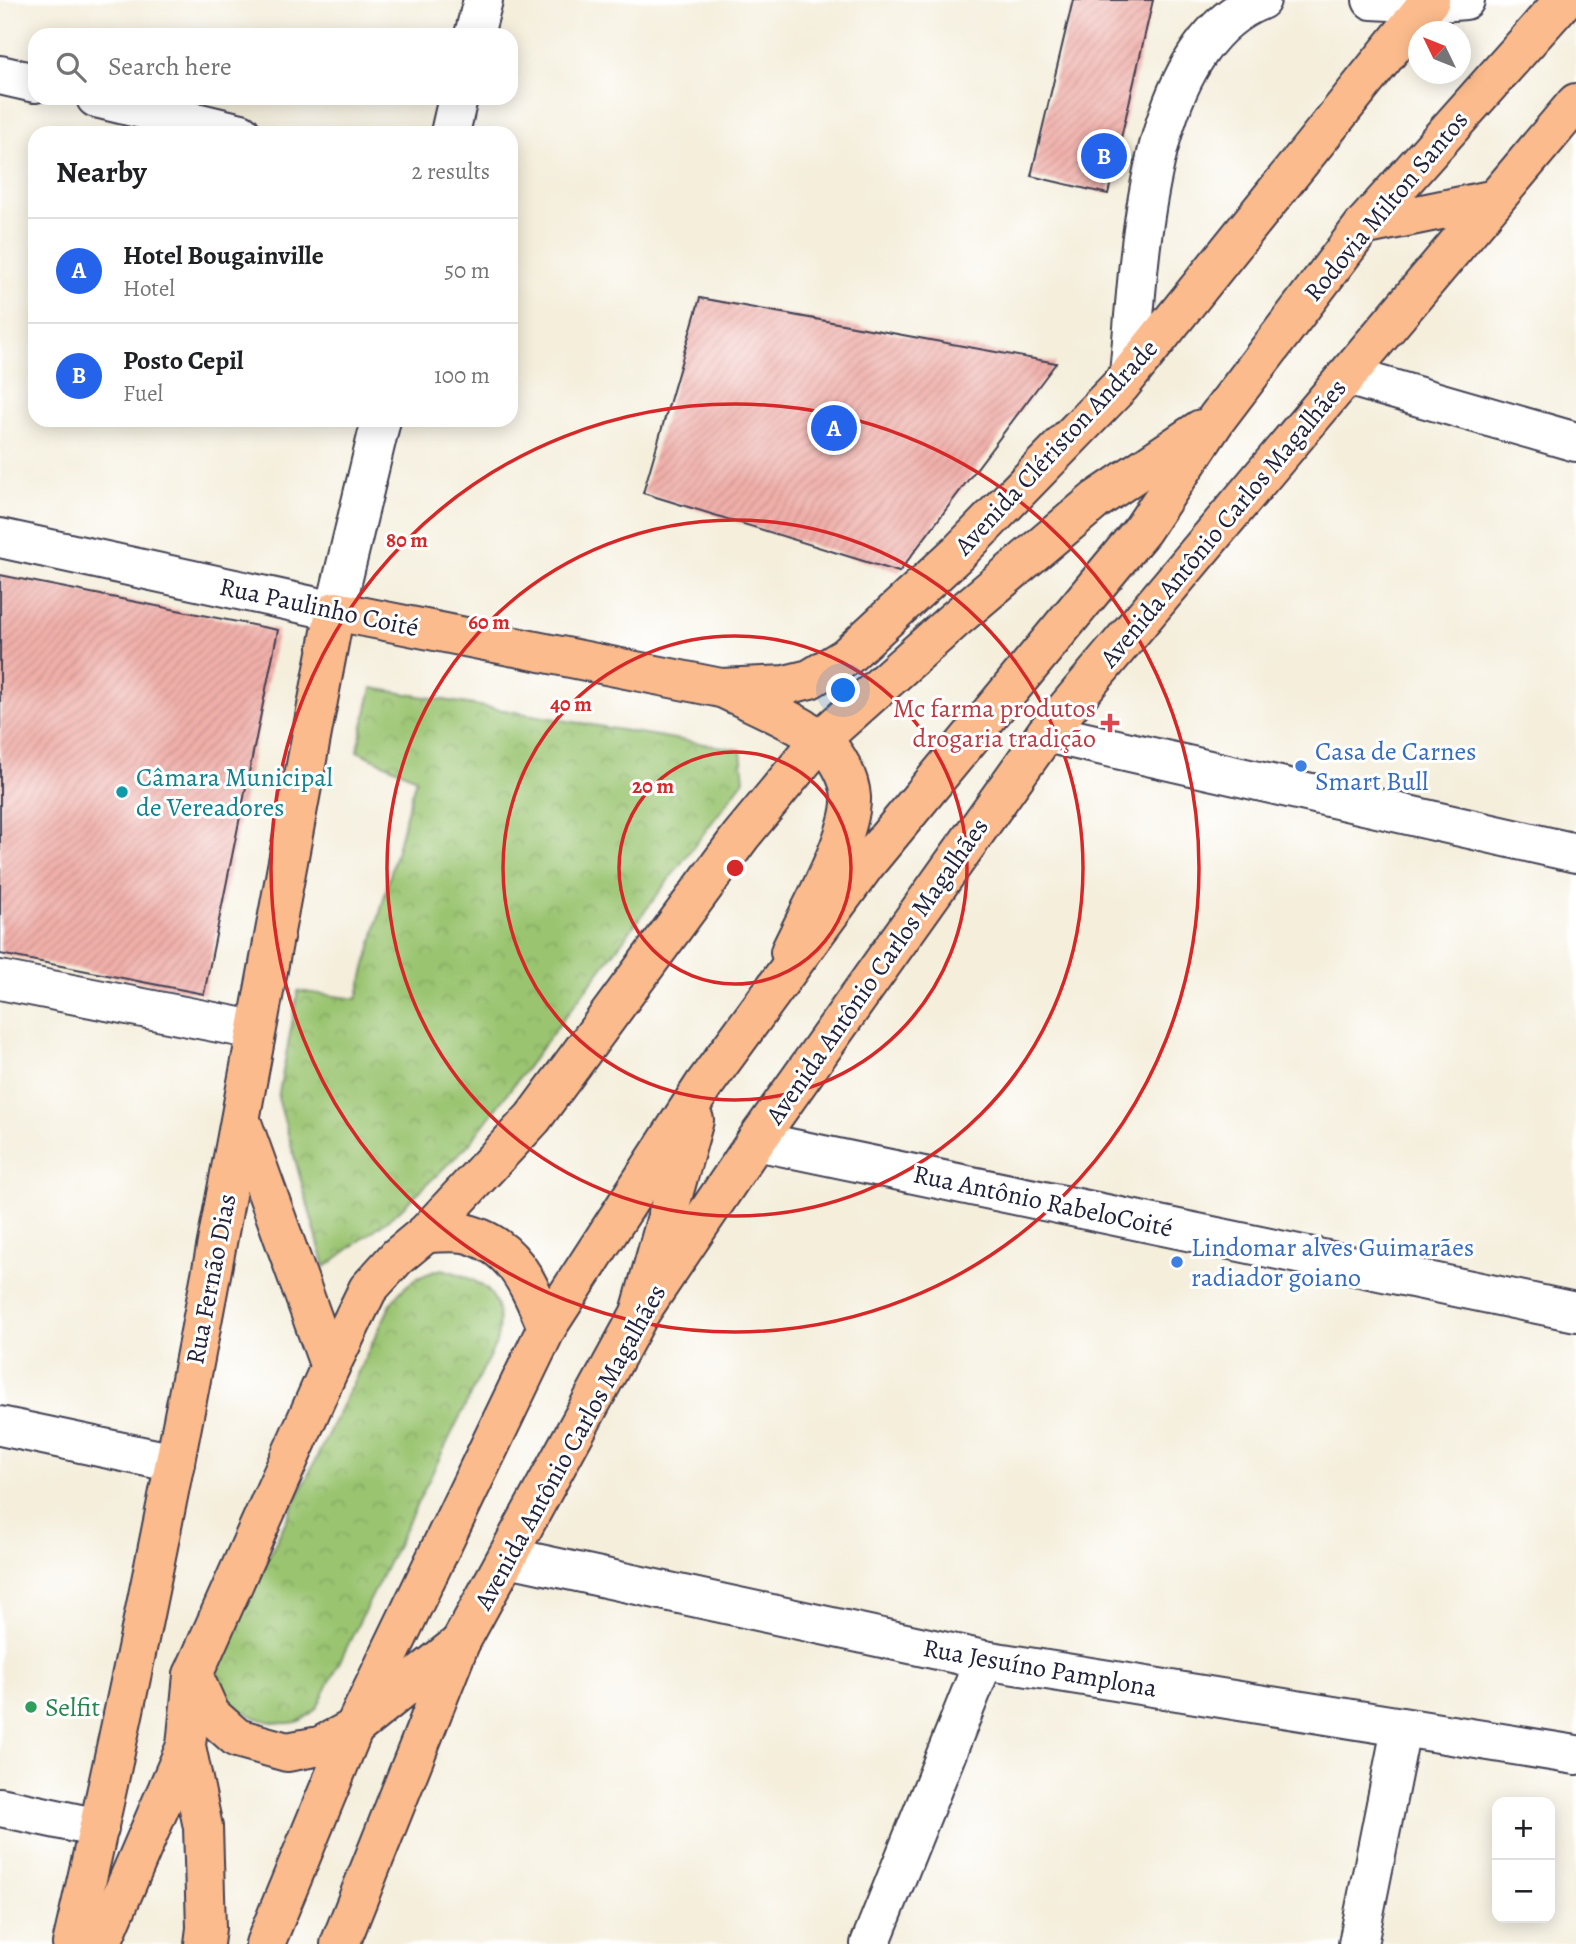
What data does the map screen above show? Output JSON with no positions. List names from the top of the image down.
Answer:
{
  "streets": {
    "main road": [
      "Rodovia Milton Santos",
      "Avenida Clériston Andrade",
      "Avenida Antônio Carlos Magalhães",
      "Rua Paulinho Coité",
      "Rua Fernão Dias"
    ],
    "street": ["Rua Antônio RabeloCoité", "Rua Jesuíno Pamplona"]
  },
  "crossings": [
    ["Avenida Clériston Andrade", "Rua Paulinho Coité"],
    ["Avenida Antônio Carlos Magalhães", "Rua Antônio RabeloCoité"],
    ["Avenida Antônio Carlos Magalhães", "Rua Jesuíno Pamplona"],
    ["Rua Paulinho Coité", "Rua Fernão Dias"]
  ],
  "places": {
    "health": ["Mc farma produtos drogaria tradição"],
    "other": [
      "Casa de Carnes Smart Bull",
      "Câmara Municipal de Vereadores",
      "Lindomar alves Guimarães radiador goiano",
      "Selfit"
    ]
  },
  "north": "top left",
  "page": {
    "search": "Search here",
    "heading": ["Nearby", "2 results"],
    "pins": ["B", "A"],
    "list": [
      {
        "mark": "A",
        "name": "Hotel Bougainville",
        "note": "Hotel",
        "value": "50 m"
      },
      {
        "mark": "B",
        "name": "Posto Cepil",
        "note": "Fuel",
        "value": "100 m"
      }
    ],
    "map_buttons": ["+", "−"]
  },
  "rings": [
    "80 m",
    "60 m",
    "40 m",
    "20 m"
  ]
}
